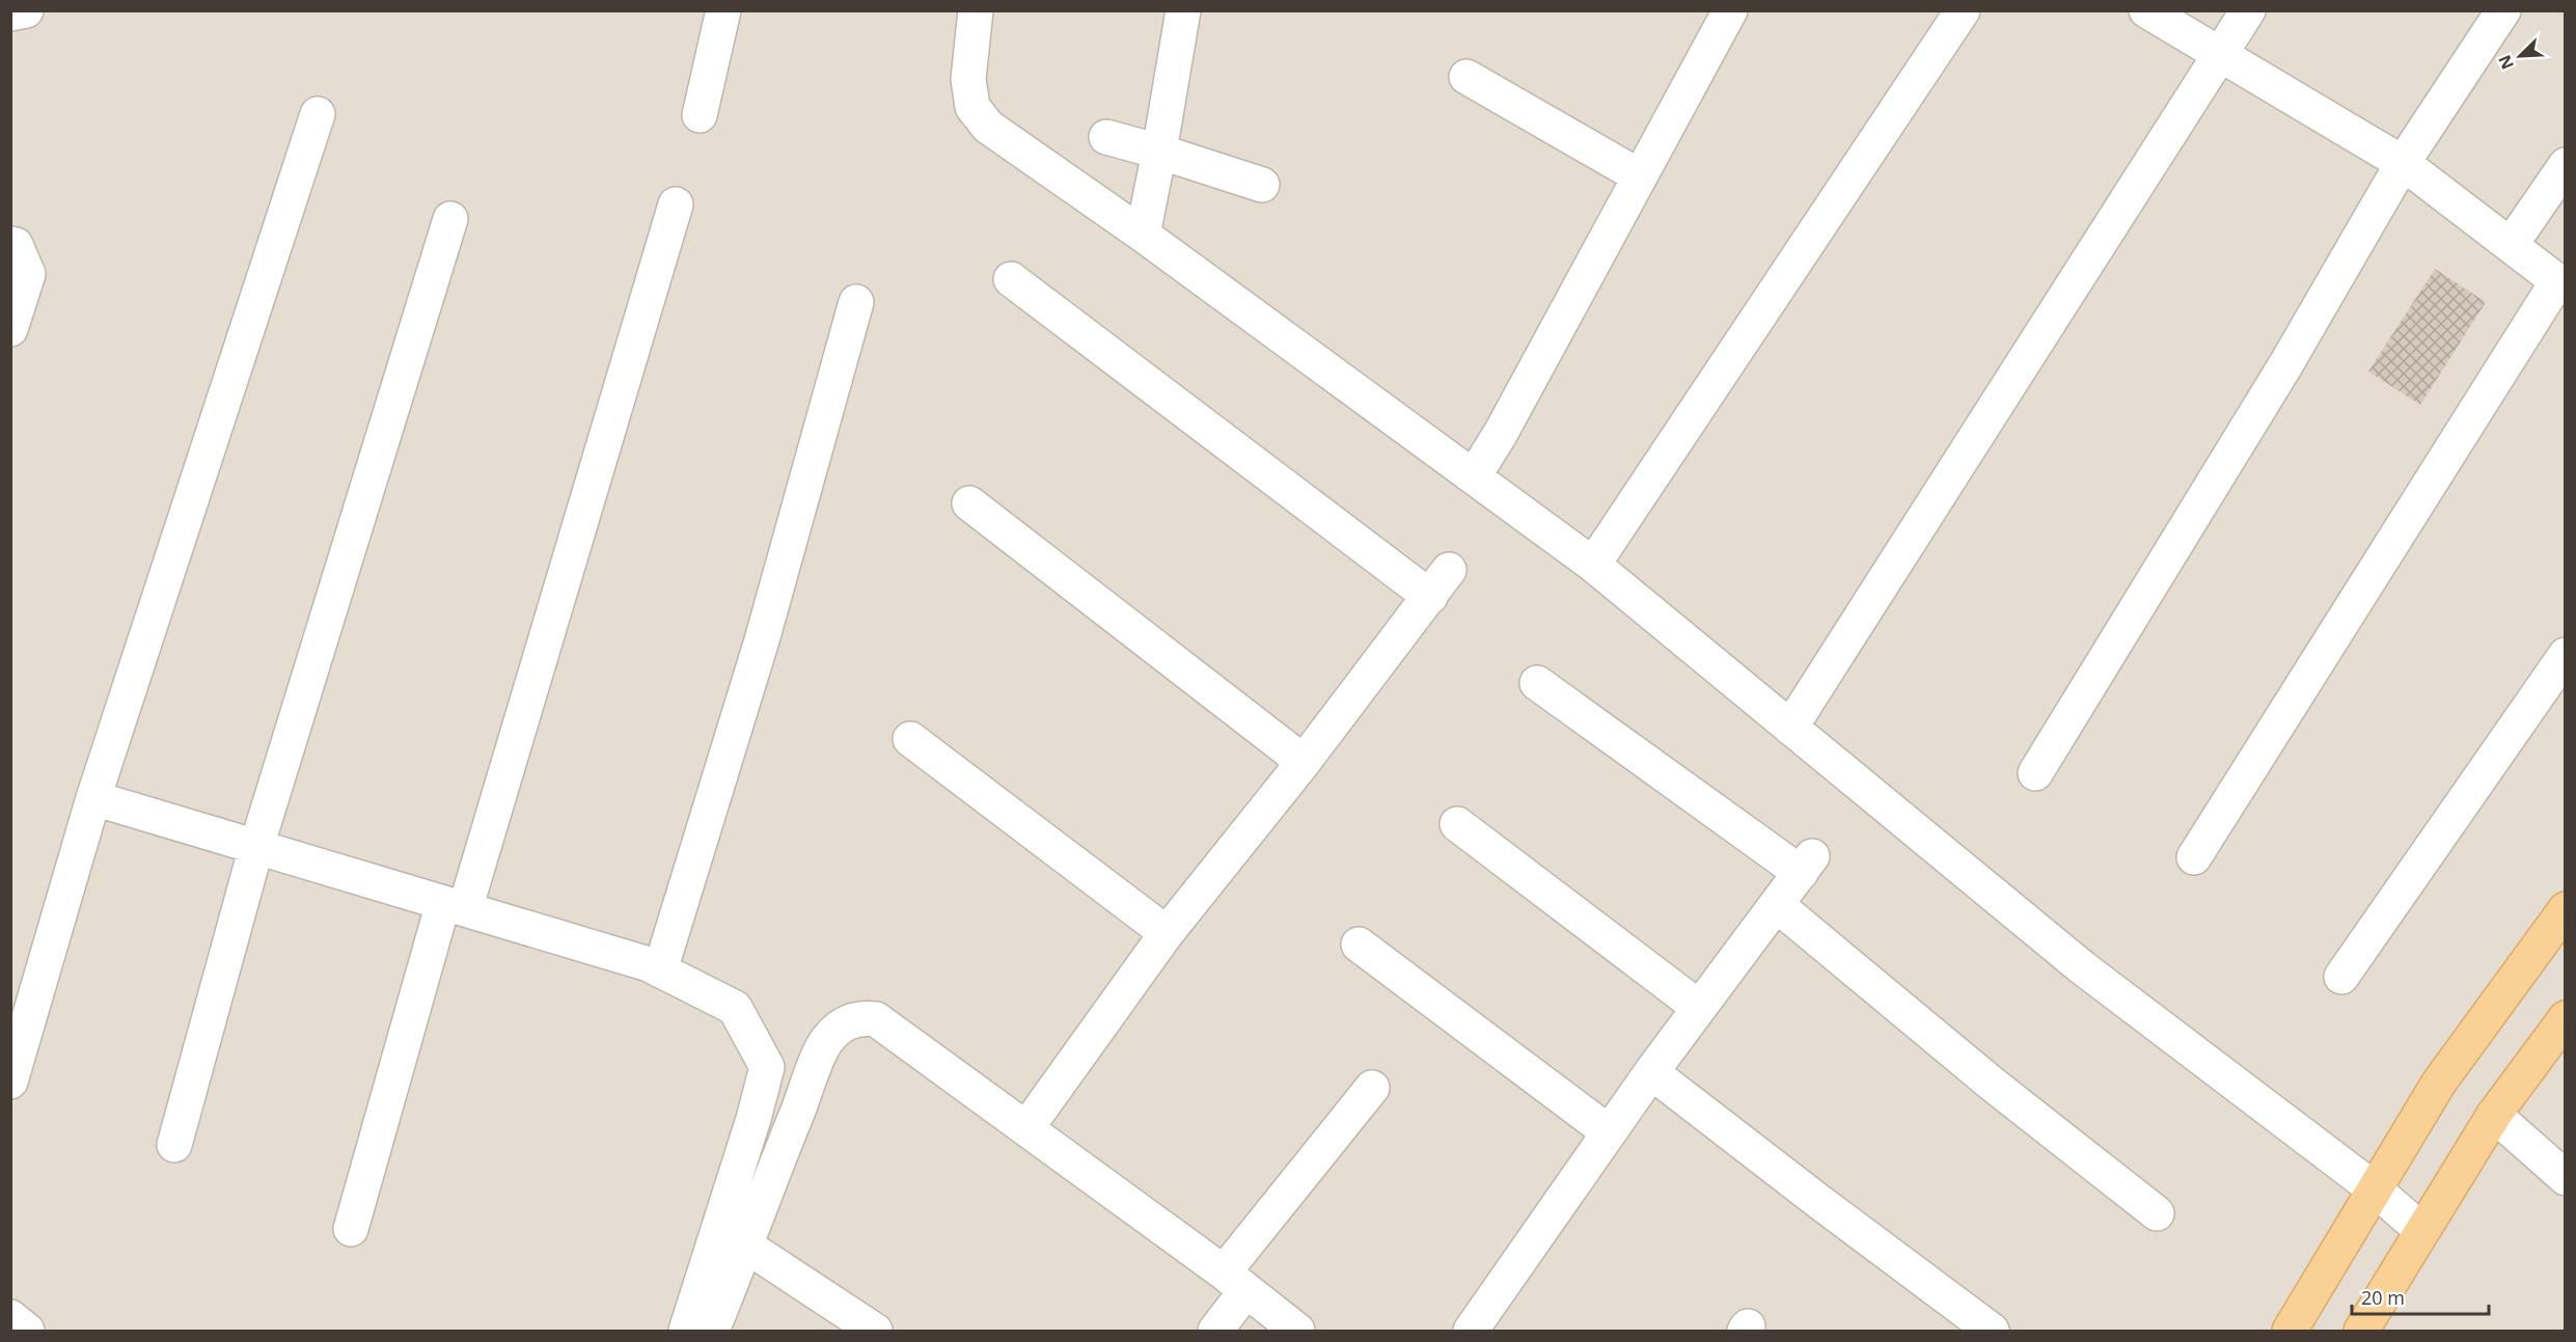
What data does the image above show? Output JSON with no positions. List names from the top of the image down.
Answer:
{
  "scale_bar": "20 m",
  "north": "bottom left"
}
